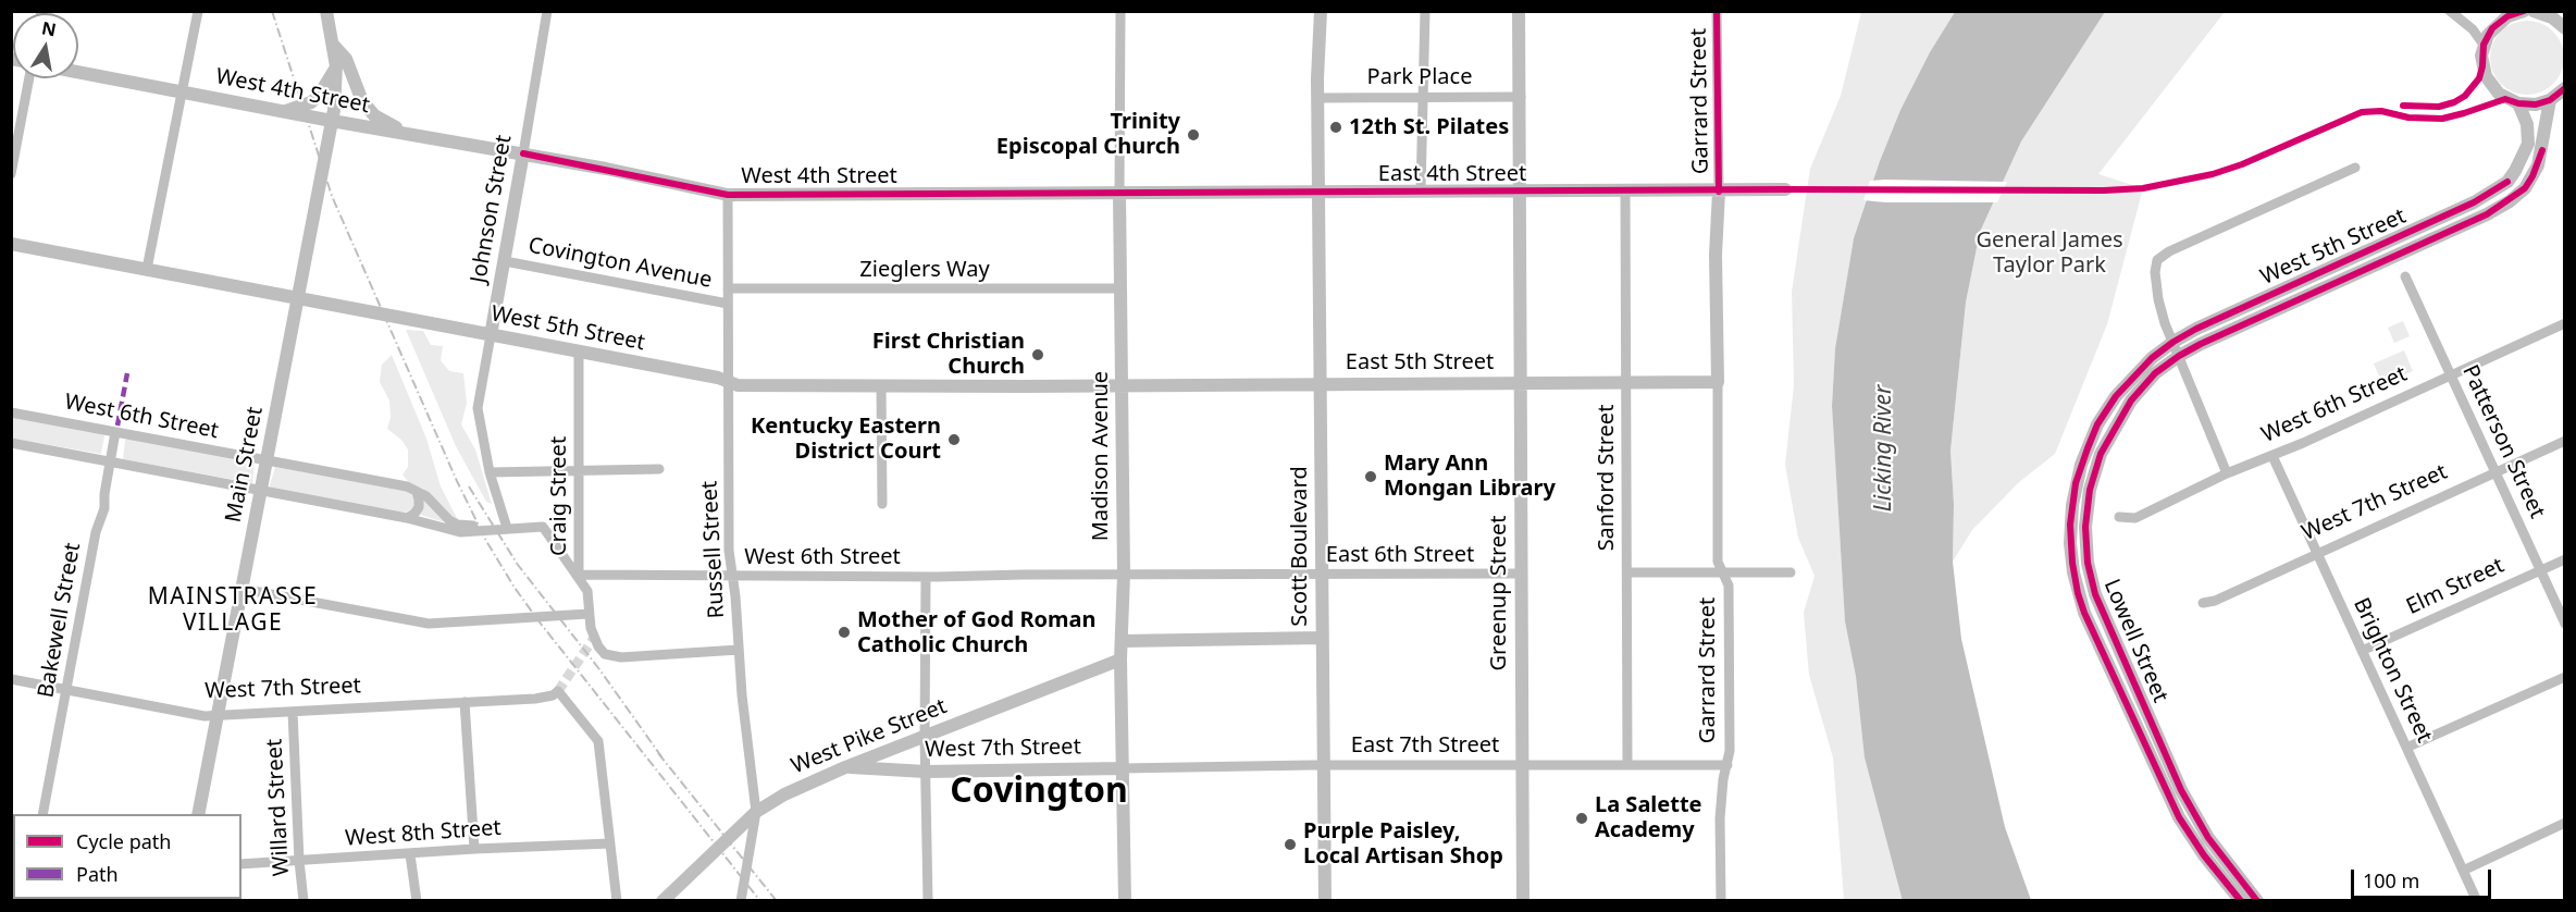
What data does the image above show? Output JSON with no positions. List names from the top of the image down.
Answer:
{
  "streets": {
    "main road": [
      "West 4th Street",
      "Garrard Street",
      "East 4th Street",
      "Johnson Street",
      "West 5th Street",
      "East 5th Street",
      "Madison Avenue",
      "Main Street",
      "West 7th Street",
      "Scott Boulevard",
      "Greenup Street",
      "Lowell Street",
      "West Pike Street"
    ],
    "street": [
      "Park Place",
      "Covington Avenue",
      "Zieglers Way",
      "West 6th Street",
      "Patterson Street",
      "Sanford Street",
      "Craig Street",
      "Russell Street",
      "East 6th Street",
      "Elm Street",
      "Bakewell Street",
      "Brighton Street",
      "East 7th Street",
      "Willard Street",
      "West 8th Street"
    ]
  },
  "crossings": [
    ["Park Place", "Scott Boulevard"],
    ["Park Place", "Greenup Street"],
    ["West 4th Street", "East 4th Street"],
    ["West 4th Street", "Johnson Street"],
    ["West 4th Street", "Madison Avenue"],
    ["West 4th Street", "Main Street"],
    ["West 4th Street", "Russell Street"],
    ["Garrard Street", "East 4th Street"],
    ["Garrard Street", "East 5th Street"],
    ["Garrard Street", "East 7th Street"],
    ["East 4th Street", "Madison Avenue"],
    ["East 4th Street", "Sanford Street"],
    ["East 4th Street", "Scott Boulevard"],
    ["East 4th Street", "Greenup Street"],
    ["Johnson Street", "West 5th Street"],
    ["Johnson Street", "Covington Avenue"],
    ["Johnson Street", "West 6th Street"],
    ["West 5th Street", "East 5th Street"],
    ["West 5th Street", "Madison Avenue"],
    ["West 5th Street", "Main Street"],
    ["West 5th Street", "Craig Street"],
    ["West 5th Street", "Russell Street"],
    ["West 5th Street", "Lowell Street"],
    ["Covington Avenue", "Russell Street"],
    ["Zieglers Way", "Madison Avenue"],
    ["Zieglers Way", "Russell Street"],
    ["East 5th Street", "Madison Avenue"],
    ["East 5th Street", "Sanford Street"],
    ["East 5th Street", "Scott Boulevard"],
    ["East 5th Street", "Greenup Street"],
    ["West 6th Street", "Patterson Street"],
    ["West 6th Street", "Madison Avenue"],
    ["West 6th Street", "Main Street"],
    ["West 6th Street", "Craig Street"],
    ["West 6th Street", "Russell Street"],
    ["West 6th Street", "East 6th Street"],
    ["West 6th Street", "Bakewell Street"],
    ["West 6th Street", "Brighton Street"],
    ["Patterson Street", "West 7th Street"],
    ["Patterson Street", "Elm Street"],
    ["Madison Avenue", "West 7th Street"],
    ["Madison Avenue", "East 6th Street"],
    ["Madison Avenue", "West Pike Street"],
    ["Madison Avenue", "East 7th Street"],
    ["Main Street", "West 7th Street"],
    ["Sanford Street", "East 7th Street"],
    ["Craig Street", "Russell Street"],
    ["West 7th Street", "Bakewell Street"],
    ["West 7th Street", "Brighton Street"],
    ["West 7th Street", "West Pike Street"],
    ["West 7th Street", "East 7th Street"],
    ["West 7th Street", "Willard Street"],
    ["West 7th Street", "West 8th Street"],
    ["Scott Boulevard", "East 6th Street"],
    ["Scott Boulevard", "East 7th Street"],
    ["Russell Street", "West Pike Street"],
    ["East 6th Street", "Greenup Street"],
    ["Elm Street", "Brighton Street"],
    ["Greenup Street", "East 7th Street"],
    ["Willard Street", "West 8th Street"]
  ],
  "districts": ["MAINSTRASSE VILLAGE", "Covington"],
  "water": ["Licking River"],
  "parks": ["General James Taylor Park"],
  "places": [
    "12th St. Pilates",
    "Trinity Episcopal Church",
    "First Christian Church",
    "Kentucky Eastern District Court",
    "Mary Ann Mongan Library",
    "Mother of God Roman Catholic Church",
    "La Salette Academy",
    "Purple Paisley, Local Artisan Shop"
  ],
  "legend": ["Cycle path", "Path"],
  "scale_bar": "100 m",
  "north": "top"
}
